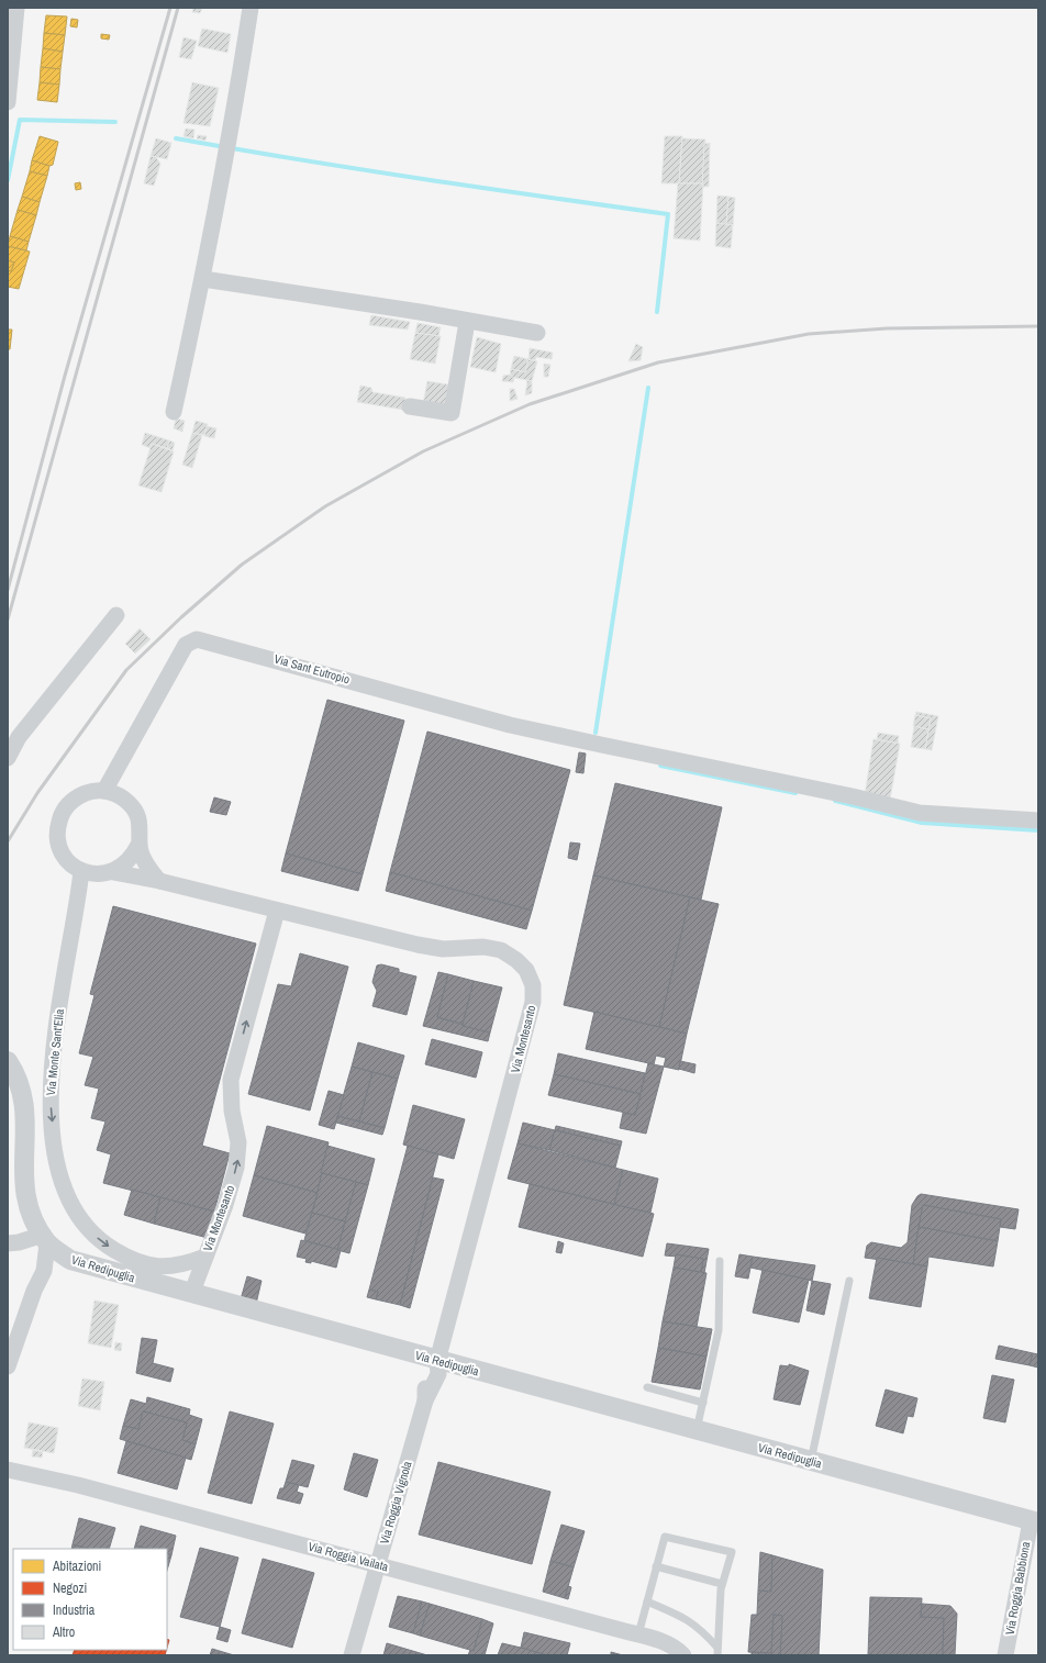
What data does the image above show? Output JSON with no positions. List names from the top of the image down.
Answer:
{
  "streets": {
    "street": [
      "Via Sant Eutropio",
      "Via Montesanto",
      "Via Monte Sant'Elia",
      "Via Redipuglia",
      "Via Roggia Vignola",
      "Via Roggia Vailata",
      "Via Roggia Babbiona"
    ]
  },
  "crossings": [
    ["Via Sant Eutropio", "Via Montesanto"],
    ["Via Sant Eutropio", "Via Monte Sant'Elia"],
    ["Via Montesanto", "Via Monte Sant'Elia"],
    ["Via Montesanto", "Via Redipuglia"],
    ["Via Montesanto", "Via Roggia Vignola"],
    ["Via Redipuglia", "Via Roggia Vignola"],
    ["Via Redipuglia", "Via Roggia Babbiona"],
    ["Via Roggia Vignola", "Via Roggia Vailata"]
  ],
  "one_way": ["Via Monte Sant'Elia"],
  "legend": [
    "Abitazioni",
    "Negozi",
    "Industria",
    "Altro"
  ]
}
